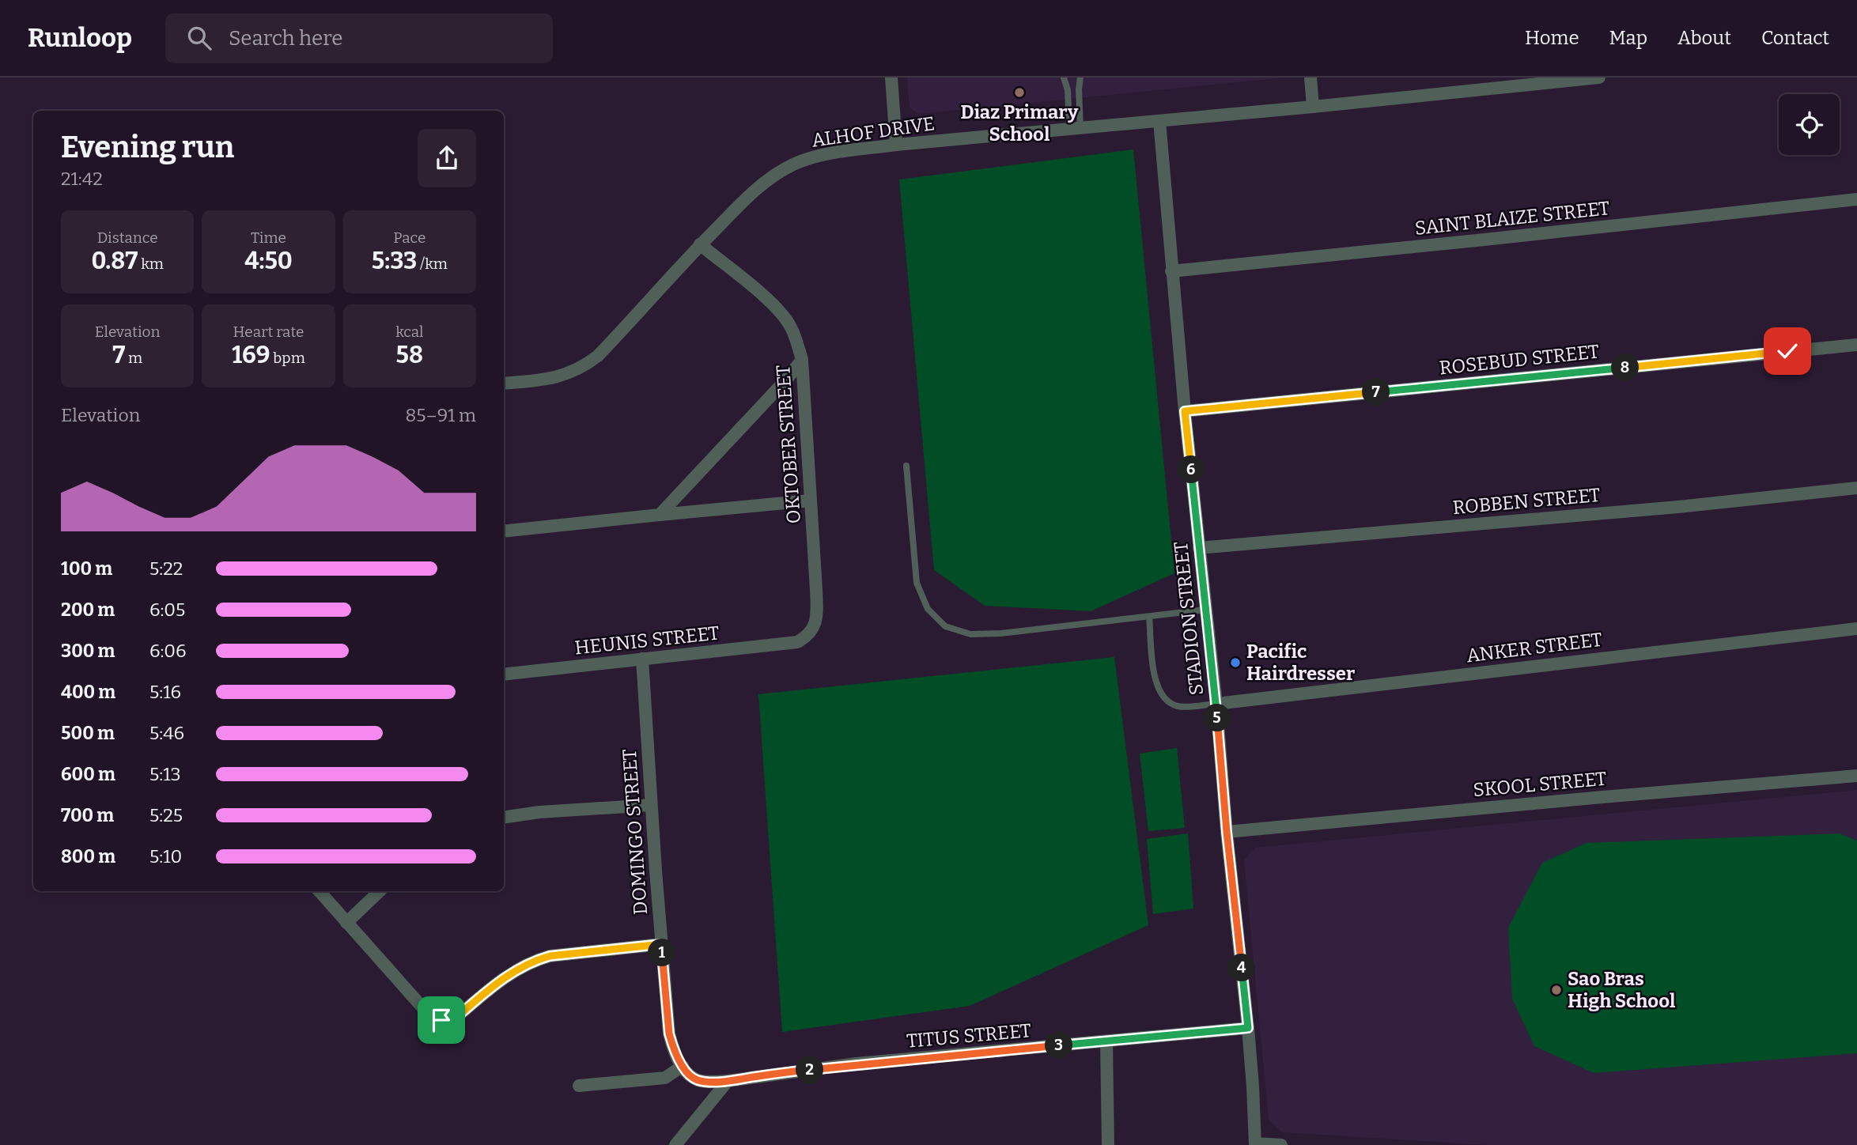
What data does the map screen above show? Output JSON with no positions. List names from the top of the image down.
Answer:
{
  "streets": {
    "street": [
      "ALHOF DRIVE",
      "SAINT BLAIZE STREET",
      "ROSEBUD STREET",
      "OKTOBER STREET",
      "ROBBEN STREET",
      "STADION STREET",
      "HEUNIS STREET",
      "ANKER STREET",
      "SKOOL STREET",
      "DOMINGO STREET",
      "TITUS STREET"
    ]
  },
  "crossings": [
    ["ALHOF DRIVE", "OKTOBER STREET"],
    ["ALHOF DRIVE", "STADION STREET"],
    ["SAINT BLAIZE STREET", "STADION STREET"],
    ["ROSEBUD STREET", "STADION STREET"],
    ["OKTOBER STREET", "HEUNIS STREET"],
    ["ROBBEN STREET", "STADION STREET"],
    ["STADION STREET", "ANKER STREET"],
    ["STADION STREET", "SKOOL STREET"],
    ["STADION STREET", "TITUS STREET"],
    ["HEUNIS STREET", "DOMINGO STREET"],
    ["DOMINGO STREET", "TITUS STREET"]
  ],
  "places": ["Diaz Primary School", "Pacific Hairdresser", "Sao Bras High School"],
  "page": {
    "header": "Runloop",
    "search": "Search here",
    "nav": [
      "Home",
      "Map",
      "About",
      "Contact"
    ],
    "heading": ["Evening run", "21:42"],
    "stats": [
      ["Distance", "0.87 km"],
      ["Time", "4:50"],
      ["Pace", "5:33 /km"],
      ["Elevation", "7 m"],
      ["Heart rate", "169 bpm"],
      ["kcal", "58"]
    ],
    "pins": [
      "8",
      "7",
      "6",
      "5",
      "1",
      "4",
      "3",
      "2"
    ],
    "chart": ["Elevation", "85–91 m"],
    "list": [
      {
        "name": "100 m",
        "note": "5:22"
      },
      {
        "name": "200 m",
        "note": "6:05"
      },
      {
        "name": "300 m",
        "note": "6:06"
      },
      {
        "name": "400 m",
        "note": "5:16"
      },
      {
        "name": "500 m",
        "note": "5:46"
      },
      {
        "name": "600 m",
        "note": "5:13"
      },
      {
        "name": "700 m",
        "note": "5:25"
      },
      {
        "name": "800 m",
        "note": "5:10"
      }
    ]
  }
}
